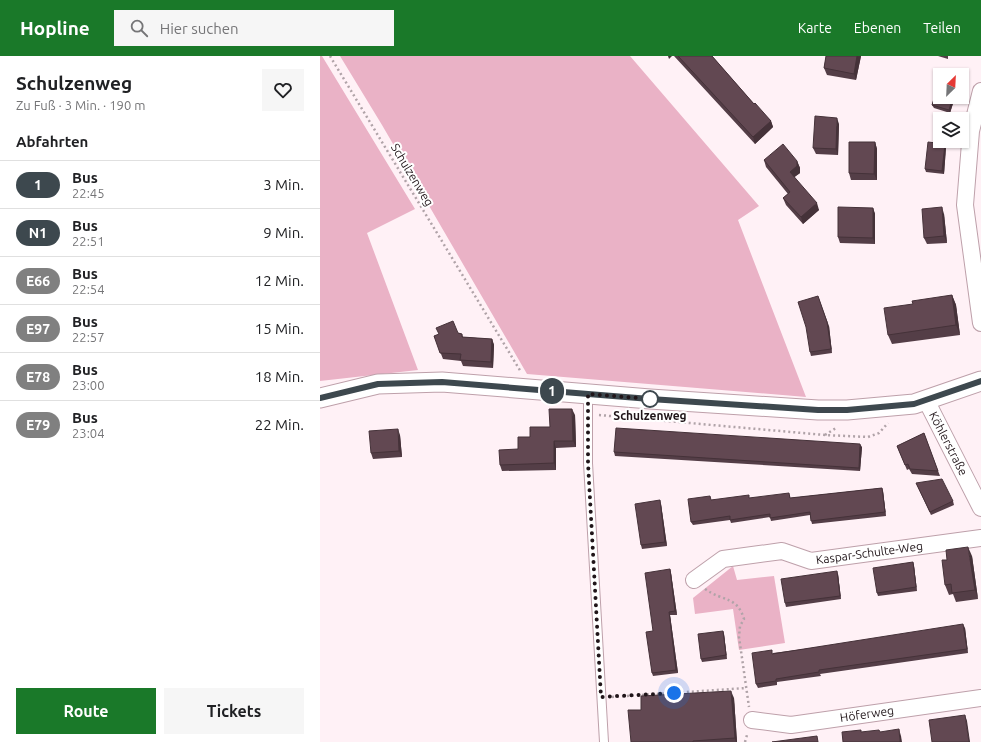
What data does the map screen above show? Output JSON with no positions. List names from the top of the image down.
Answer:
{
  "streets": {
    "street": ["Köhlerstraße", "Kaspar-Schulte-Weg", "Höferweg"],
    "path": ["Schulzenweg"]
  },
  "places": ["Schulzenweg"],
  "lines": ["bus line 1"],
  "north": "top right",
  "page": {
    "header": "Hopline",
    "search": "Hier suchen",
    "nav": ["Karte", "Ebenen", "Teilen"],
    "heading": [
      ["Schulzenweg", "Zu Fuß · 3 Min. · 190 m"],
      "Abfahrten"
    ],
    "on_map": "1",
    "list": [
      {
        "mark": "1",
        "name": "Bus",
        "note": "22:45",
        "value": "3 Min."
      },
      {
        "mark": "N1",
        "name": "Bus",
        "note": "22:51",
        "value": "9 Min."
      },
      {
        "mark": "E66",
        "name": "Bus",
        "note": "22:54",
        "value": "12 Min."
      },
      {
        "mark": "E97",
        "name": "Bus",
        "note": "22:57",
        "value": "15 Min."
      },
      {
        "mark": "E78",
        "name": "Bus",
        "note": "23:00",
        "value": "18 Min."
      },
      {
        "mark": "E79",
        "name": "Bus",
        "note": "23:04",
        "value": "22 Min."
      }
    ],
    "buttons": ["Route", "Tickets"]
  }
}
